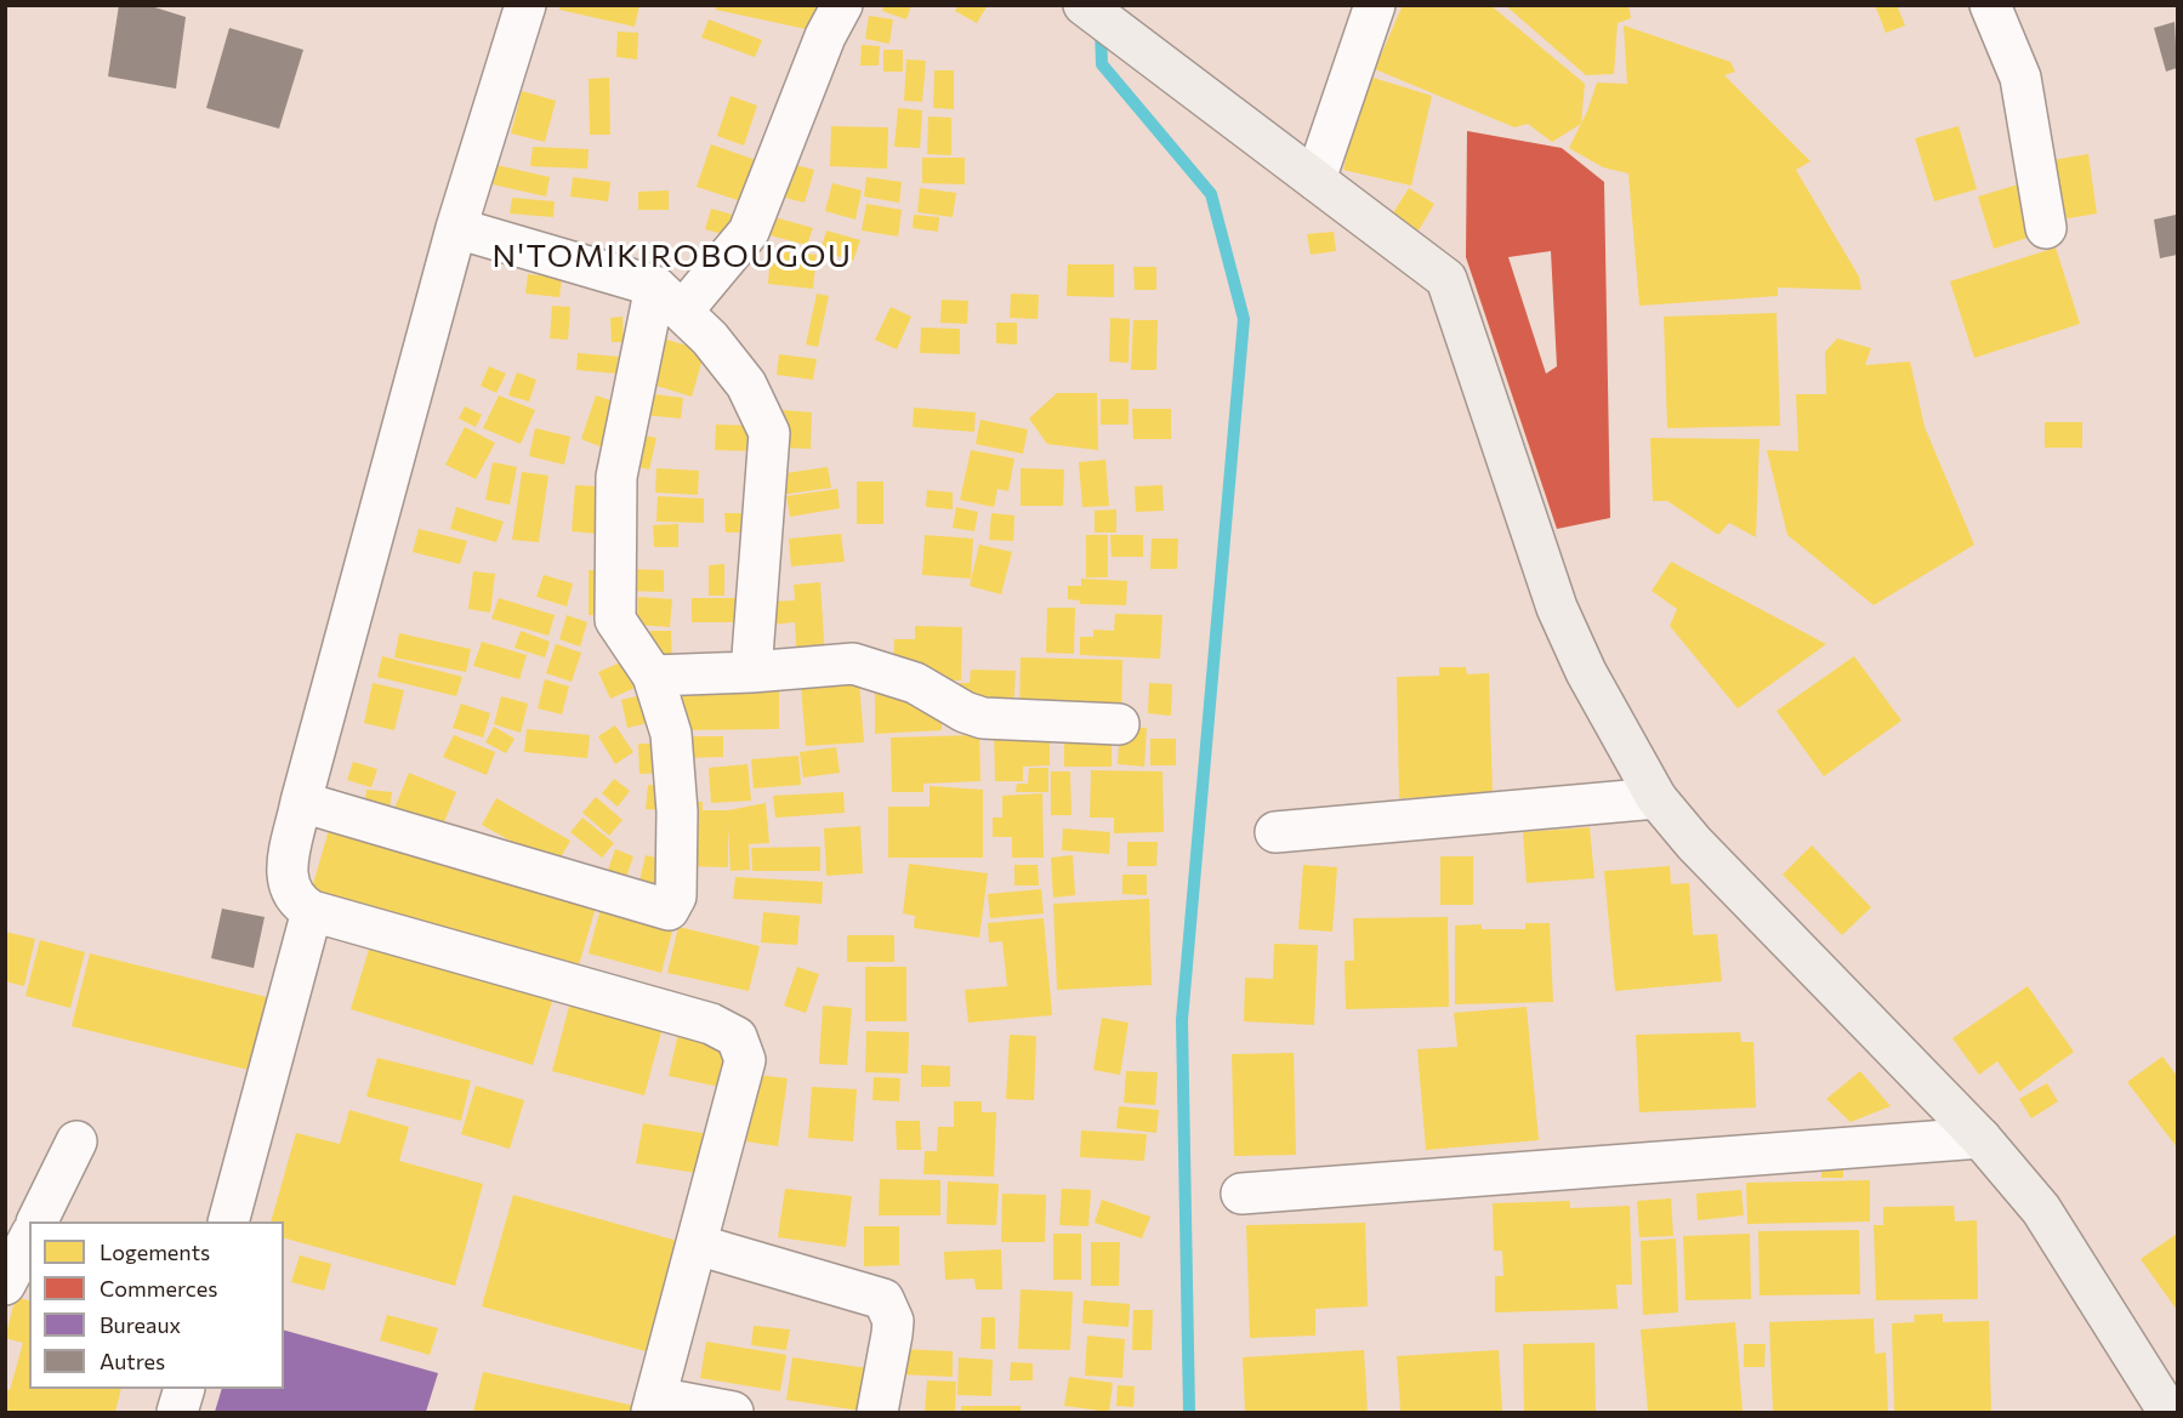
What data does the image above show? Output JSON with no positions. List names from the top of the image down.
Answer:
{
  "districts": ["N'TOMIKIROBOUGOU"],
  "legend": [
    "Logements",
    "Commerces",
    "Bureaux",
    "Autres"
  ]
}
